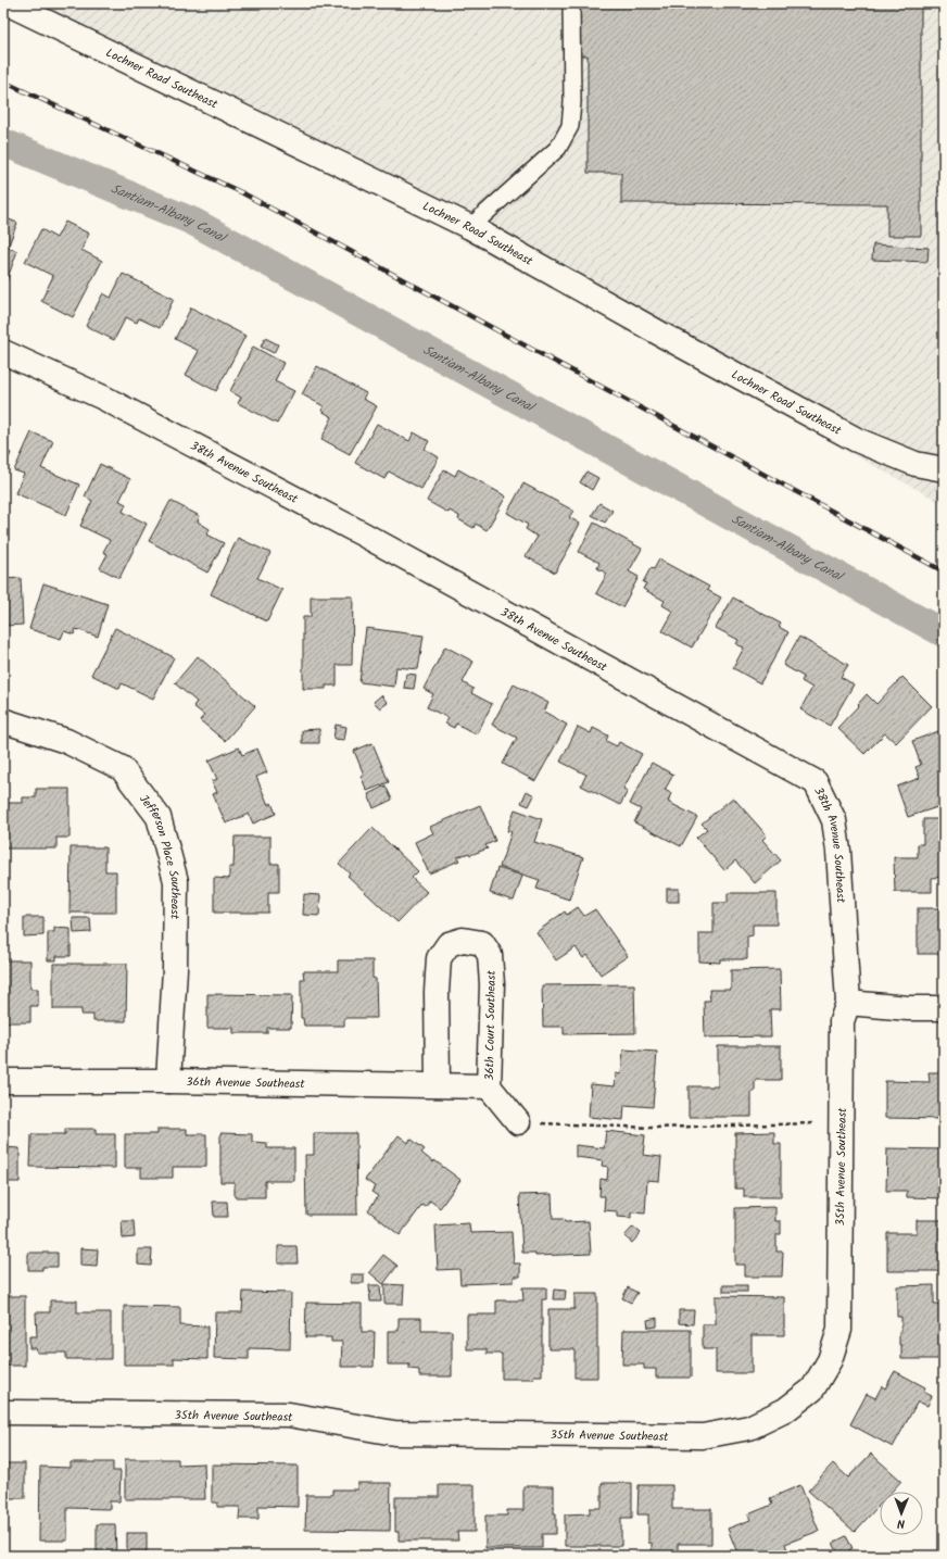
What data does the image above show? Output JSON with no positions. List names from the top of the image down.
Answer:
{
  "streets": {
    "street": [
      "Lochner Road Southeast",
      "38th Avenue Southeast",
      "Jefferson Place Southeast",
      "36th Court Southeast",
      "36th Avenue Southeast",
      "35th Avenue Southeast"
    ]
  },
  "crossings": [
    ["38th Avenue Southeast", "35th Avenue Southeast"],
    ["Jefferson Place Southeast", "36th Avenue Southeast"],
    ["36th Court Southeast", "36th Avenue Southeast"]
  ],
  "water": ["Santiam-Albany Canal"],
  "north": "bottom"
}
